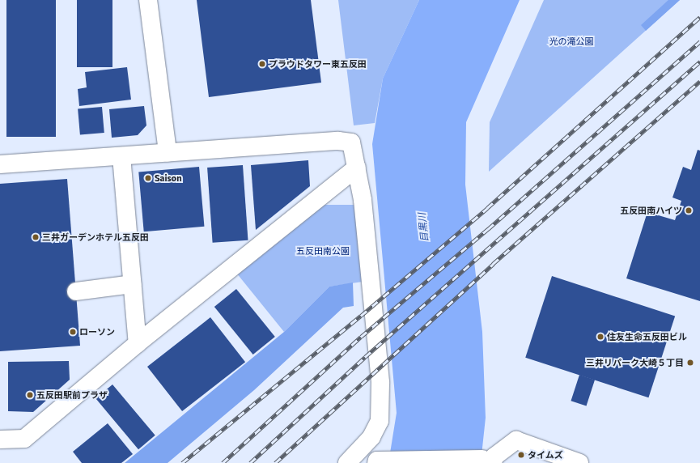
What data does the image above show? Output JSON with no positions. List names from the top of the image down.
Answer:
{
  "water": ["目黒川"],
  "parks": ["光の滝公園", "五反田南公園"],
  "places": [
    "プラウドタワー東五反田",
    "Saison",
    "五反田南ハイツ",
    "三井ガーデンホテル五反田",
    "ローソン",
    "住友生命五反田ビル",
    "三井リパーク大崎５丁目",
    "五反田駅前プラザ",
    "タイムズ"
  ]
}
